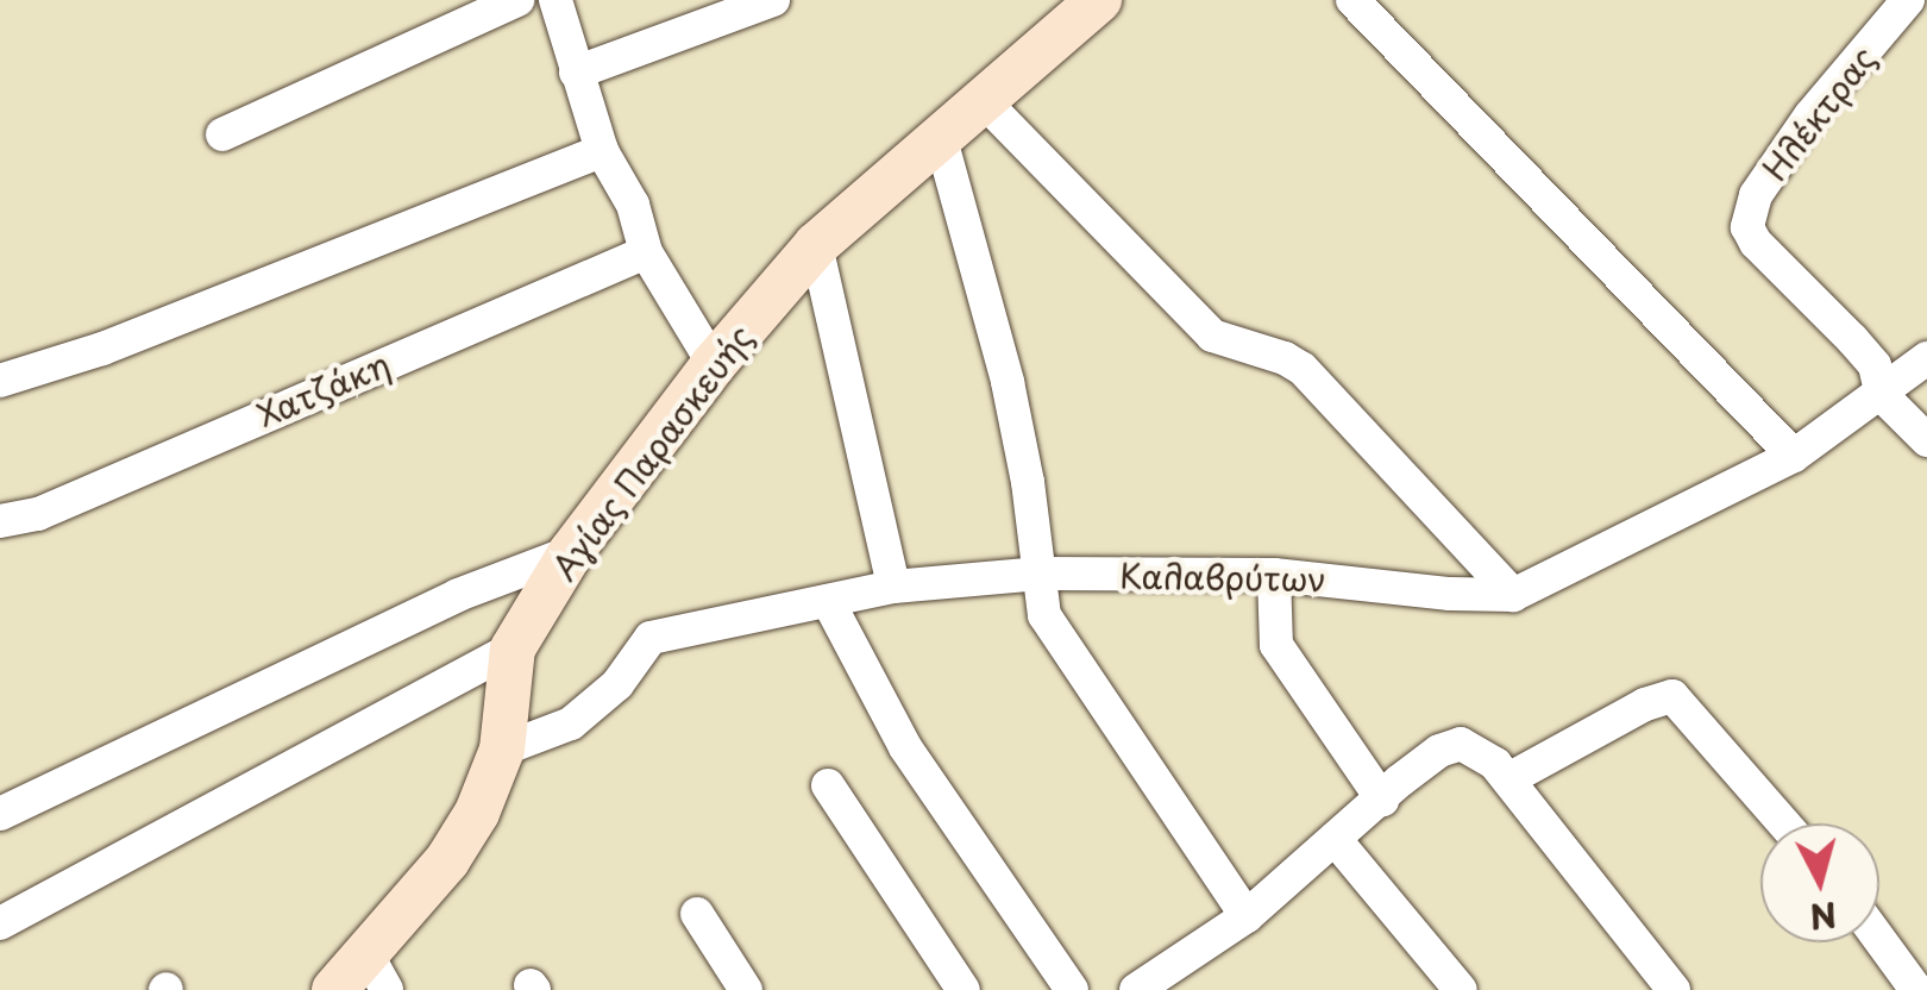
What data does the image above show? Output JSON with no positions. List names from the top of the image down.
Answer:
{
  "streets": {
    "street": [
      "Ηλέκτρας",
      "Χατζάκη",
      "Αγίας Παρασκευής",
      "Καλαβρύτων"
    ]
  },
  "crossings": [
    ["Ηλέκτρας", "Καλαβρύτων"],
    ["Αγίας Παρασκευής", "Καλαβρύτων"]
  ],
  "north": "bottom"
}
